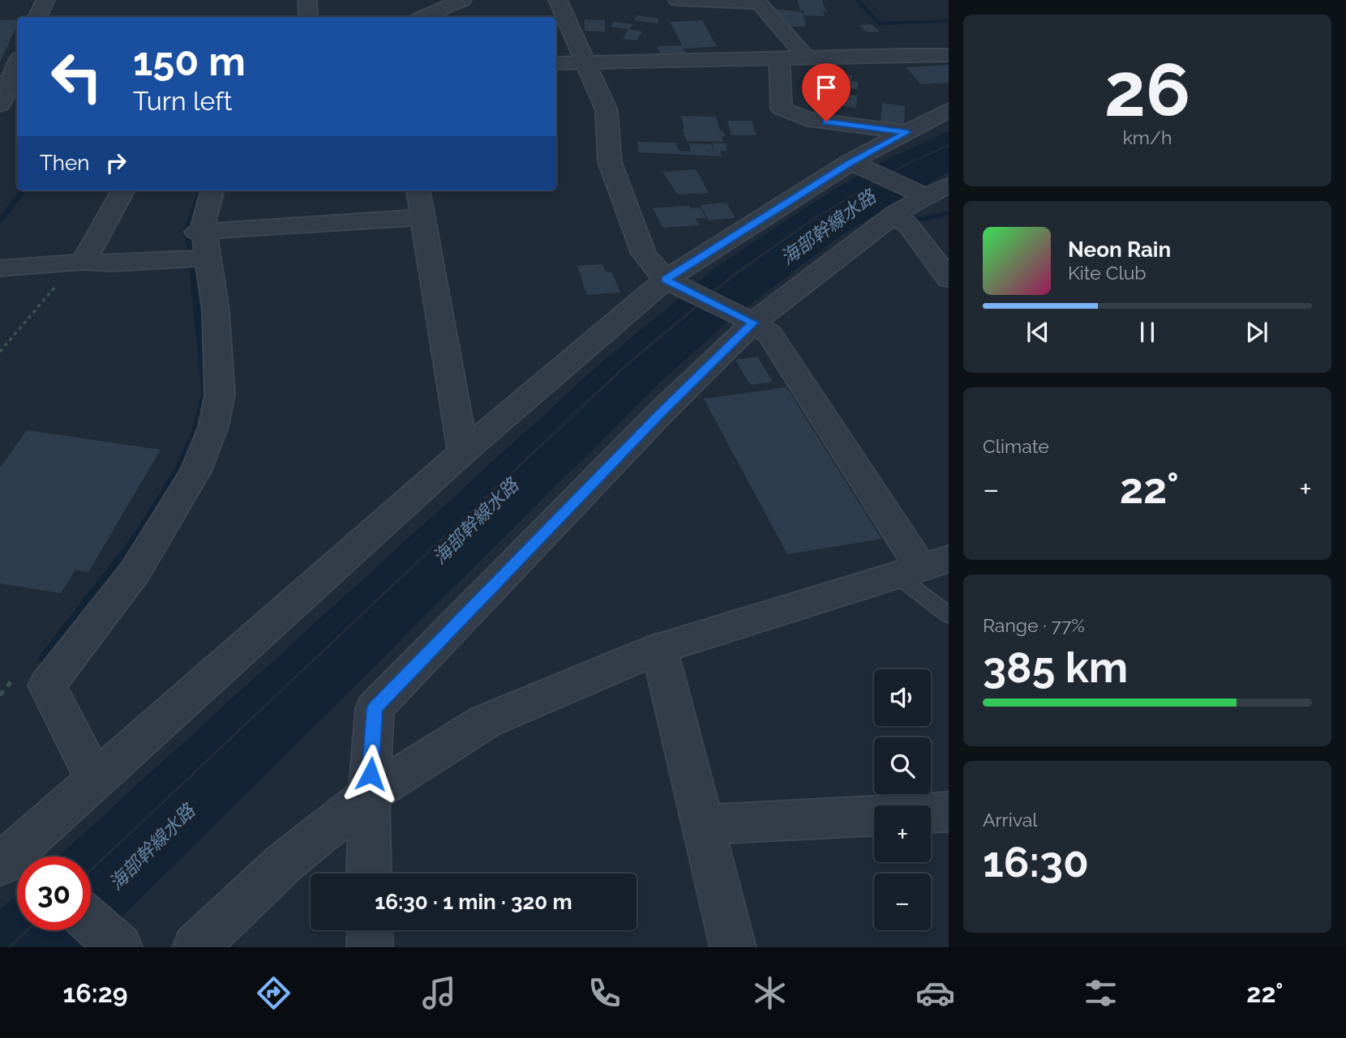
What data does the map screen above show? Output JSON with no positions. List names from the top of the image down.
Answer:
{
  "water": ["海部幹線水路"],
  "page": {
    "tile": [
      ["26", "km/h"],
      "Climate",
      ["Range · 77%", "385 km"],
      ["Arrival", "16:30"]
    ],
    "turn": ["150 m", "Turn left"],
    "then": "Then",
    "song": ["Neon Rain", "Kite Club"],
    "heat": ["−", "22°", "+"],
    "map_buttons": ["+", "−"],
    "limit": "30",
    "trip": "16:30 · 1 min · 320 m",
    "tabs": ["16:29", "22°"]
  }
}
